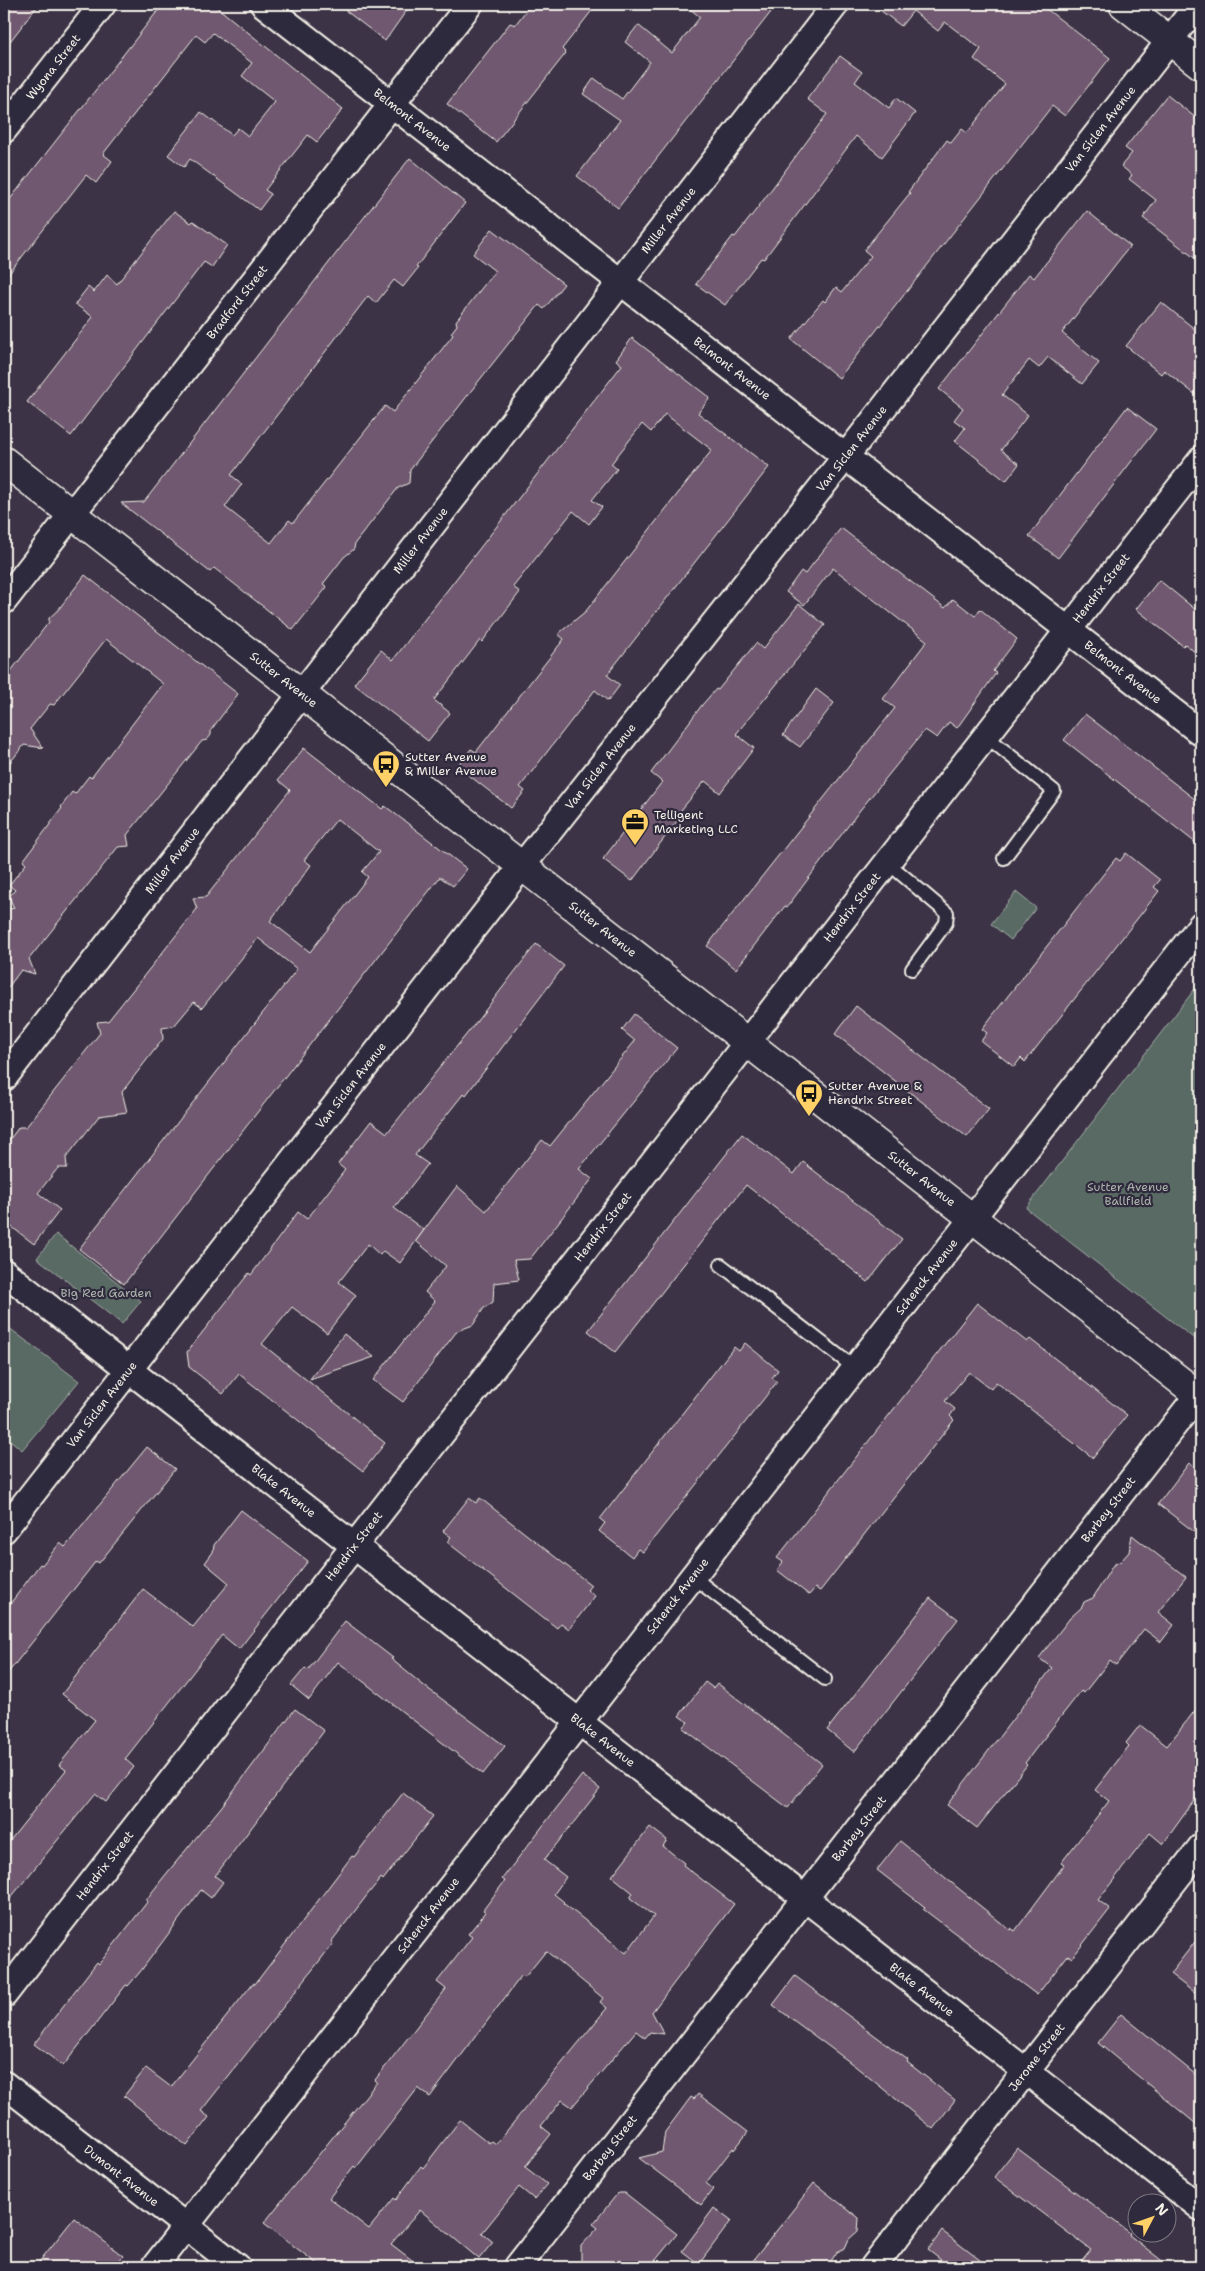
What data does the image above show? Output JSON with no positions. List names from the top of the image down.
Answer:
{
  "streets": {
    "street": [
      "Wyona Street",
      "Belmont Avenue",
      "Van Siclen Avenue",
      "Miller Avenue",
      "Bradford Street",
      "Hendrix Street",
      "Sutter Avenue",
      "Schenck Avenue",
      "Blake Avenue",
      "Barbey Street",
      "Jerome Street",
      "Dumont Avenue"
    ]
  },
  "crossings": [
    ["Belmont Avenue", "Van Siclen Avenue"],
    ["Belmont Avenue", "Miller Avenue"],
    ["Belmont Avenue", "Bradford Street"],
    ["Belmont Avenue", "Hendrix Street"],
    ["Van Siclen Avenue", "Sutter Avenue"],
    ["Van Siclen Avenue", "Blake Avenue"],
    ["Miller Avenue", "Sutter Avenue"],
    ["Bradford Street", "Sutter Avenue"],
    ["Hendrix Street", "Sutter Avenue"],
    ["Hendrix Street", "Blake Avenue"],
    ["Sutter Avenue", "Schenck Avenue"],
    ["Sutter Avenue", "Barbey Street"],
    ["Schenck Avenue", "Blake Avenue"],
    ["Schenck Avenue", "Dumont Avenue"],
    ["Blake Avenue", "Barbey Street"],
    ["Blake Avenue", "Jerome Street"]
  ],
  "parks": ["Sutter Avenue Ballfield", "Big Red Garden"],
  "places": {
    "bus stop": ["Sutter Avenue & Miller Avenue", "Sutter Avenue & Hendrix Street"],
    "office": ["Telligent Marketing LLC"]
  },
  "north": "top right"
}
